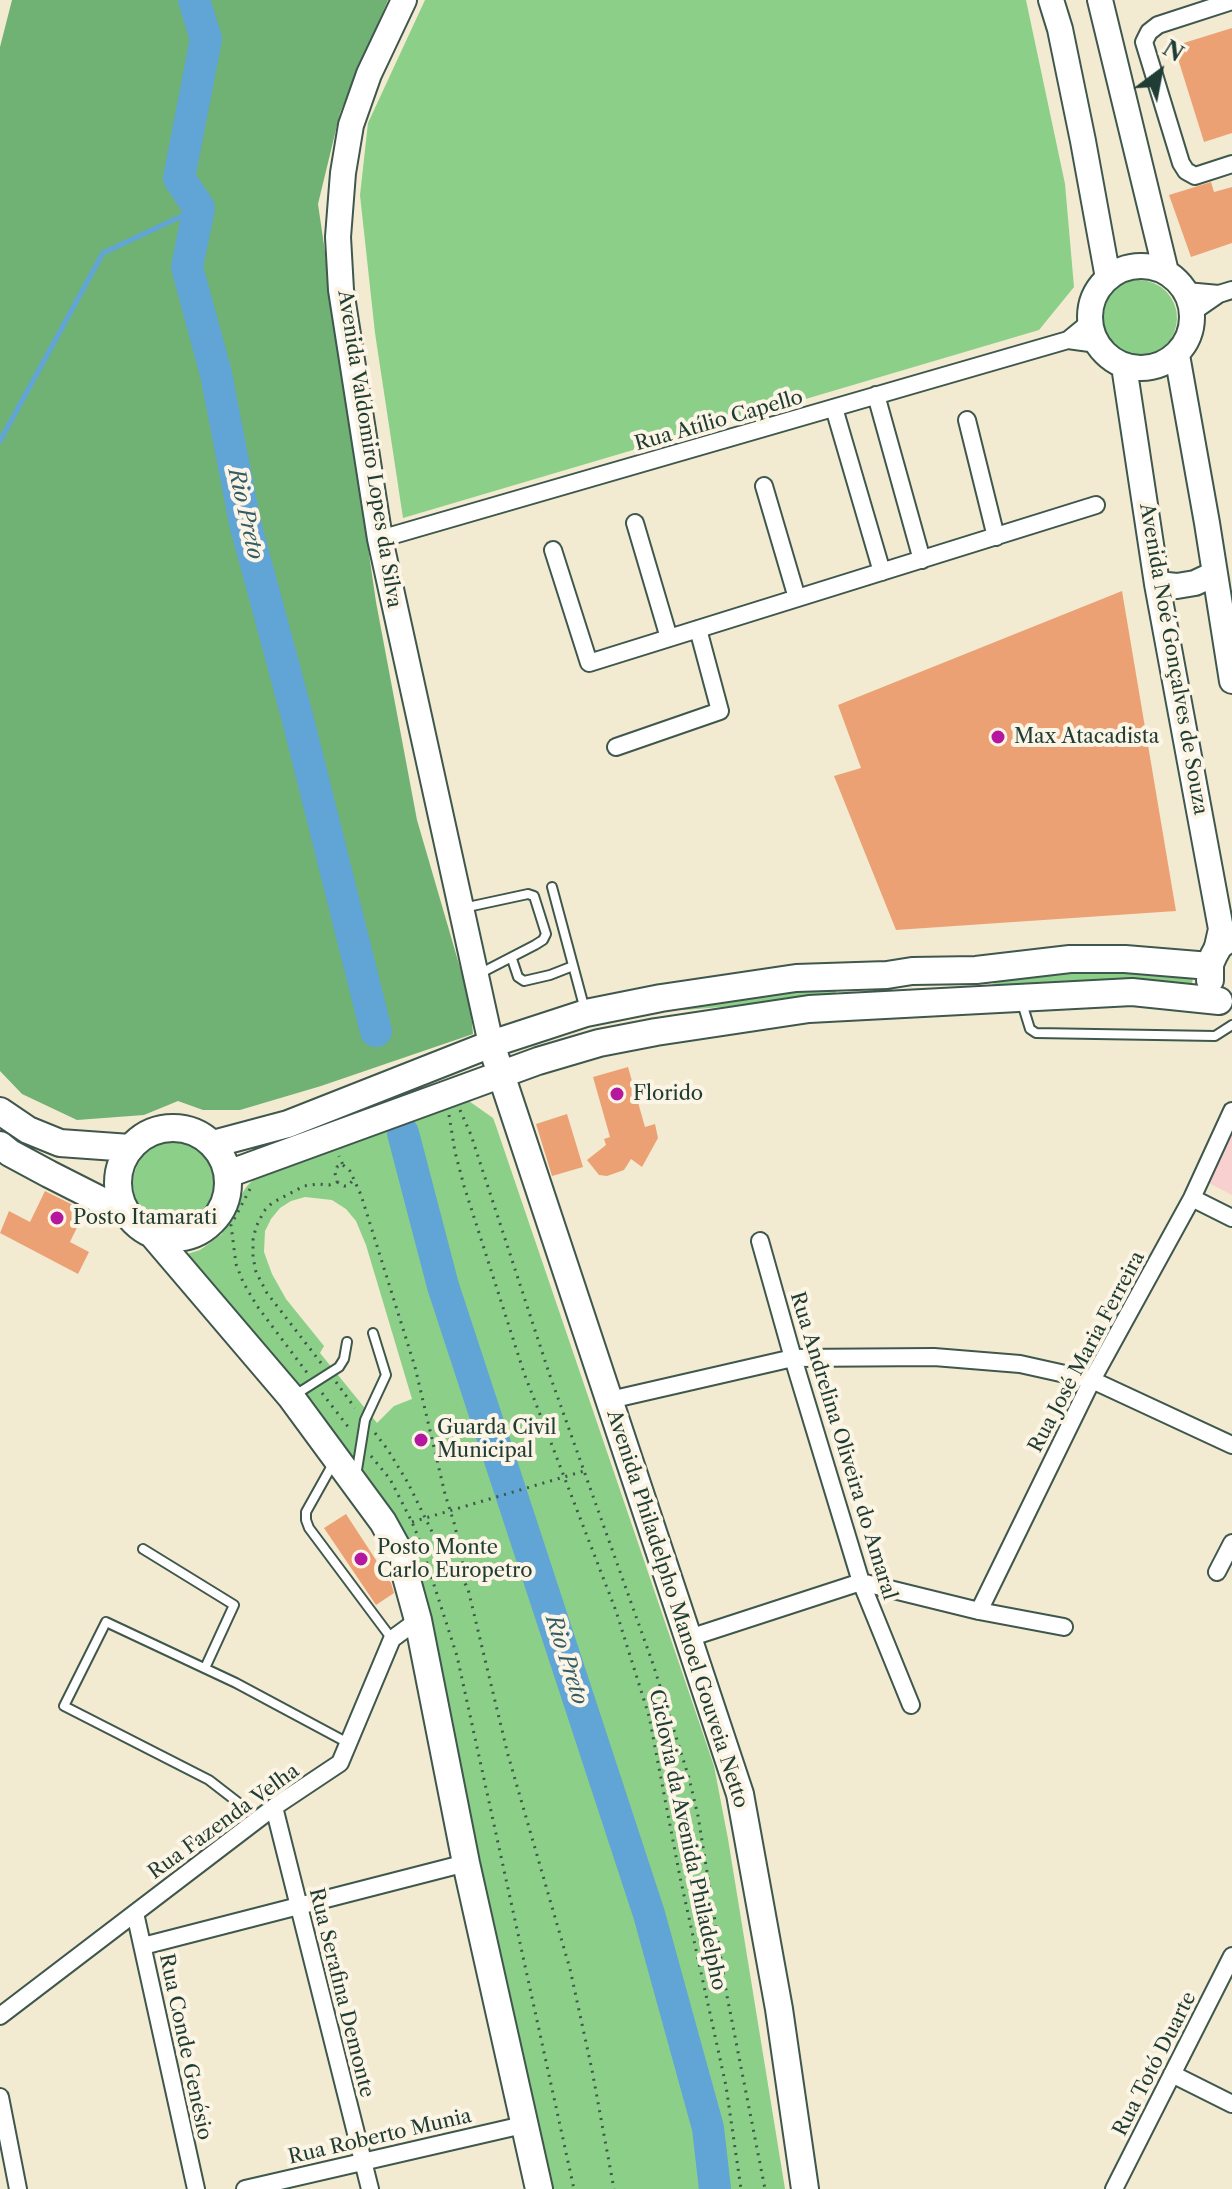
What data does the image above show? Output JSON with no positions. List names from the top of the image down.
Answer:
{
  "streets": {
    "main road": ["Avenida Valdomiro Lopes da Silva", "Avenida Noé Gonçalves de Souza", "Avenida Philadelpho Manoel Gouveia Netto"],
    "street": [
      "Rua Atílio Capello",
      "Rua José Maria Ferreira",
      "Rua Andrelina Oliveira do Amaral",
      "Rua Fazenda Velha",
      "Rua Serafina Demonte",
      "Rua Conde Genésio",
      "Rua Totó Duarte",
      "Rua Roberto Munia"
    ],
    "path": ["Ciclovia da Avenida Philadelpho"]
  },
  "crossings": [
    ["Rua Atílio Capello", "Avenida Valdomiro Lopes da Silva"],
    ["Rua Atílio Capello", "Avenida Noé Gonçalves de Souza"],
    ["Avenida Valdomiro Lopes da Silva", "Avenida Philadelpho Manoel Gouveia Netto"],
    ["Rua Fazenda Velha", "Rua Serafina Demonte"],
    ["Rua Fazenda Velha", "Rua Conde Genésio"],
    ["Rua Serafina Demonte", "Rua Roberto Munia"]
  ],
  "water": ["Rio Preto"],
  "places": [
    "Max Atacadista",
    "Florido",
    "Posto Itamarati",
    "Guarda Civil Municipal",
    "Posto Monte Carlo Europetro"
  ],
  "north": "top right"
}
